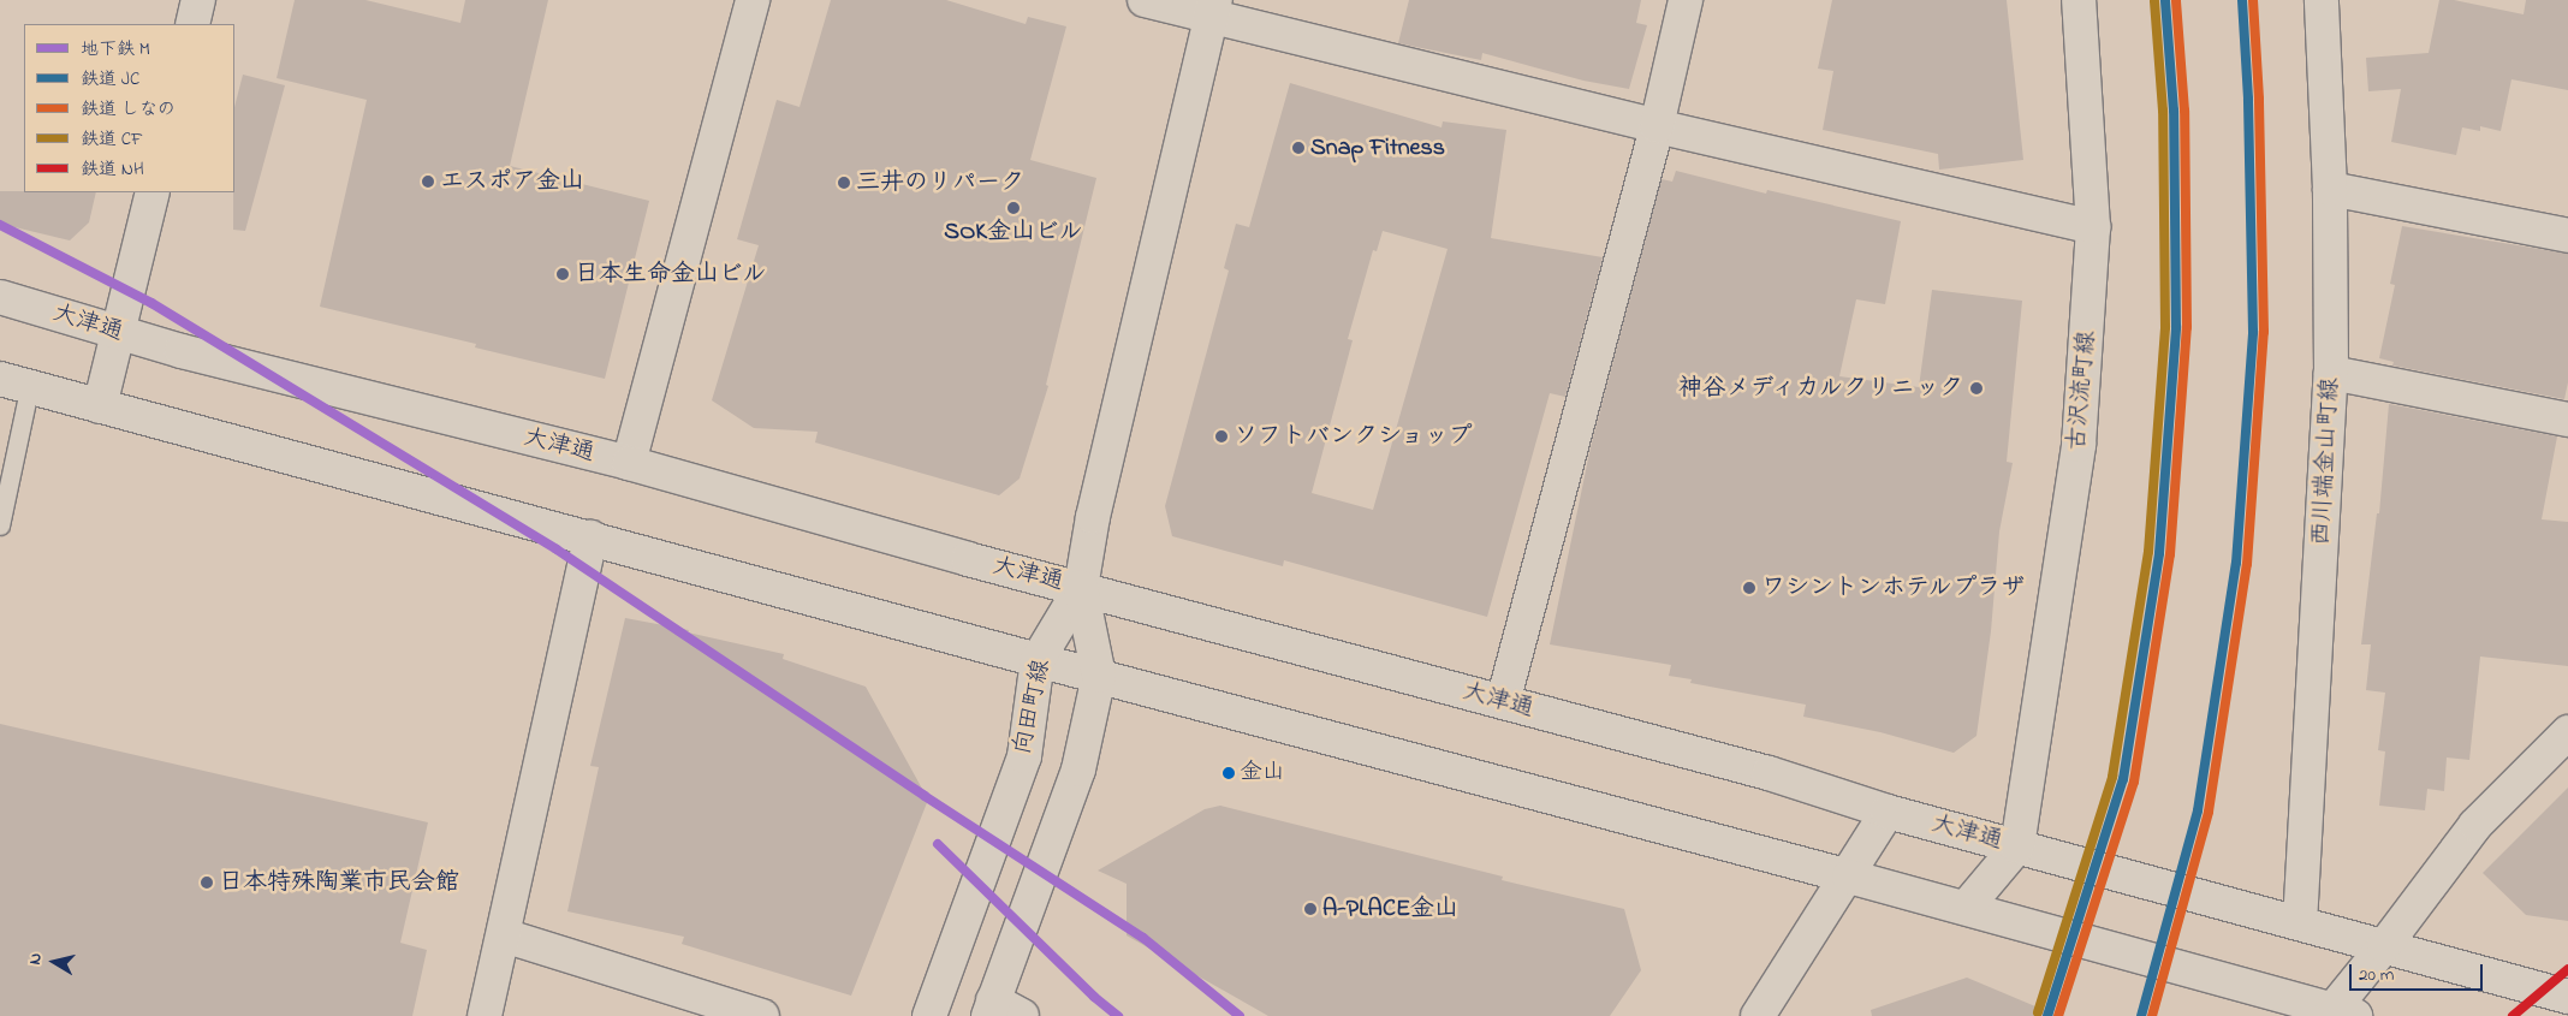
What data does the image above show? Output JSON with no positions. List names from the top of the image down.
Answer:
{
  "streets": {
    "street": [
      "大津通",
      "古沢流町線",
      "西川端金山町線",
      "向田町線"
    ]
  },
  "crossings": [
    ["大津通", "古沢流町線"],
    ["大津通", "西川端金山町線"],
    ["大津通", "向田町線"]
  ],
  "places": [
    "Snap Fitness",
    "エスポア金山",
    "三井のリパーク",
    "SOK金山ビル",
    "日本生命金山ビル",
    "神谷メディカルクリニック",
    "ソフトバンクショップ",
    "ワシントンホテルプラザ",
    "金山",
    "日本特殊陶業市民会館",
    "A-PLACE金山"
  ],
  "lines": [
    "rail line JC",
    "rail line しなの",
    "rail line CF",
    "metro line M",
    "rail line NH"
  ],
  "legend": [
    "地下鉄 M",
    "鉄道 JC",
    "鉄道 しなの",
    "鉄道 CF",
    "鉄道 NH"
  ],
  "scale_bar": "20 m",
  "north": "left"
}
